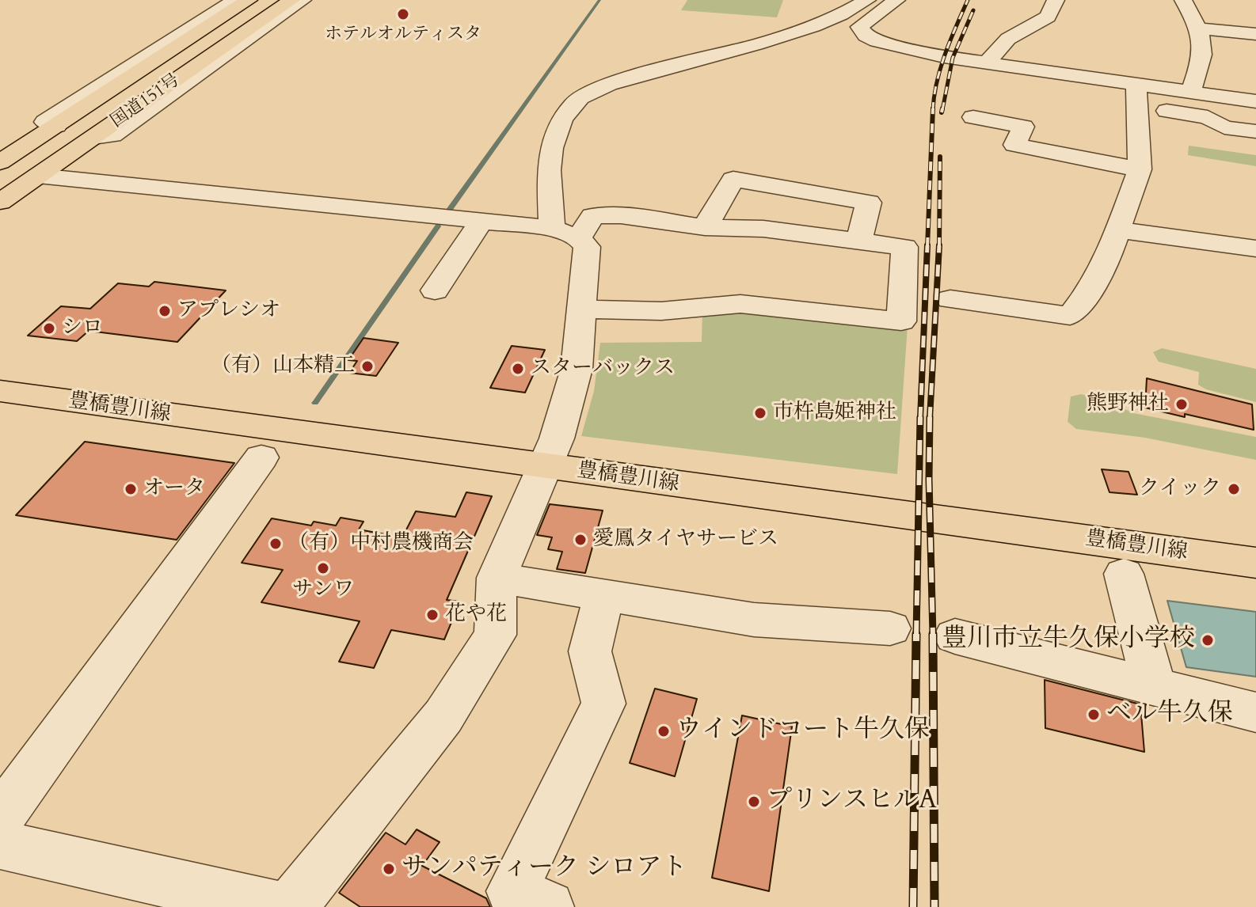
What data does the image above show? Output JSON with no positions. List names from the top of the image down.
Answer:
{
  "streets": {
    "main road": ["国道151号", "豊橋豊川線"]
  },
  "places": [
    "ホテルオルティスタ",
    "アプレシオ",
    "シロ",
    "（有）山本精工",
    "スターバックス",
    "熊野神社",
    "市杵島姫神社",
    "オータ",
    "クイック",
    "愛鳳タイヤサービス",
    "（有）中村農機商会",
    "サンワ",
    "花や花",
    "豊川市立牛久保小学校",
    "ベル牛久保",
    "ウインドコート牛久保",
    "プリンスヒルA",
    "サンパティーク シロアト"
  ]
}
